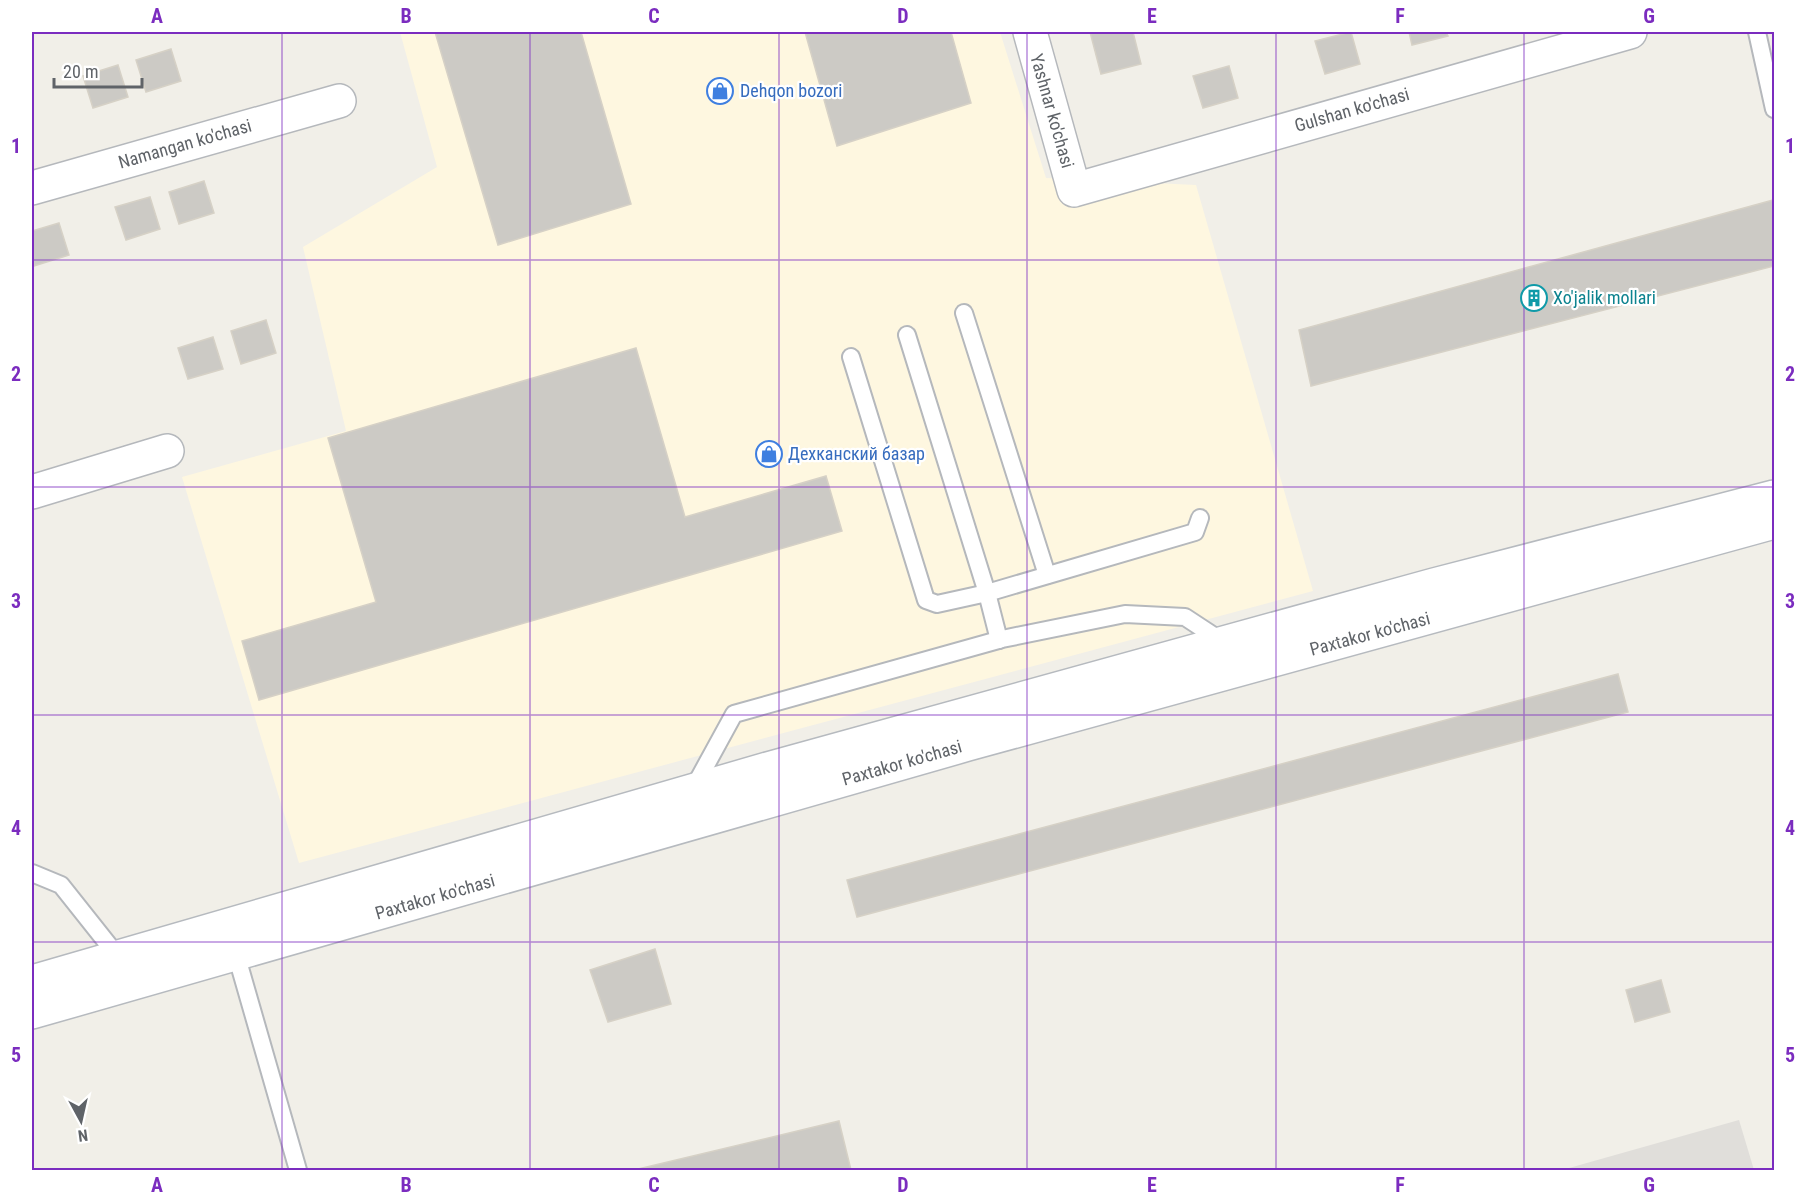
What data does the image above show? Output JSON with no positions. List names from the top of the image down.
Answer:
{
  "streets": {
    "main road": [
      "Gulshan ko'chasi",
      "Yashnar ko'chasi",
      "Namangan ko'chasi",
      "Paxtakor ko'chasi"
    ]
  },
  "crossings": [
    ["Gulshan ko'chasi", "Yashnar ko'chasi"]
  ],
  "places": {
    "shop": ["Dehqon bozori", "Дехканский базар"],
    "building": ["Xo'jalik mollari"]
  },
  "scale_bar": "20 m",
  "north": "bottom",
  "grid": {
    "columns": [
      "A",
      "B",
      "C",
      "D",
      "E",
      "F",
      "G"
    ],
    "rows": [
      "1",
      "2",
      "3",
      "4",
      "5"
    ]
  }
}
